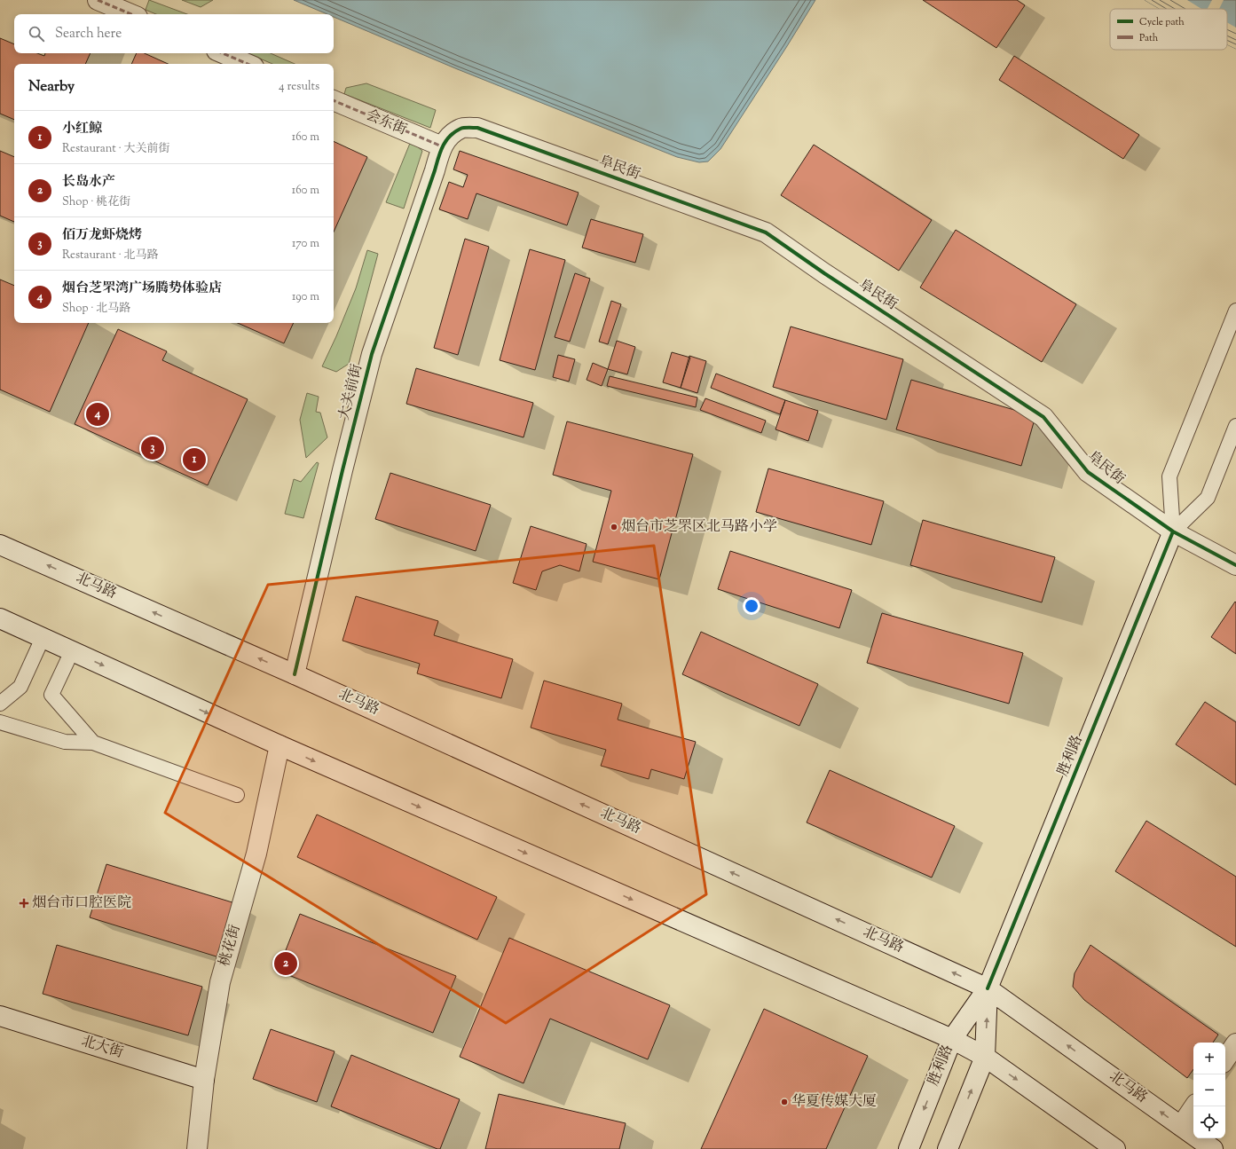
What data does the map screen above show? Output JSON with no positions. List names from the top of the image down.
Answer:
{
  "streets": {
    "main road": [
      "会东街",
      "阜民街",
      "大关前街",
      "北马路",
      "胜利路",
      "桃花街",
      "北大街"
    ]
  },
  "crossings": [
    ["会东街", "大关前街"],
    ["阜民街", "大关前街"],
    ["阜民街", "胜利路"],
    ["大关前街", "北马路"],
    ["北马路", "胜利路"],
    ["桃花街", "北大街"]
  ],
  "places": {
    "other": ["烟台市芝罘区北马路小学", "华夏传媒大厦"],
    "health": ["烟台市口腔医院"]
  },
  "legend": ["Cycle path", "Path"],
  "page": {
    "search": "Search here",
    "heading": ["Nearby", "4 results"],
    "list": [
      {
        "mark": "1",
        "name": "小红鲸",
        "note": "Restaurant · 大关前街",
        "value": "160 m"
      },
      {
        "mark": "2",
        "name": "长岛水产",
        "note": "Shop · 桃花街",
        "value": "160 m"
      },
      {
        "mark": "3",
        "name": "佰万龙虾烧烤",
        "note": "Restaurant · 北马路",
        "value": "170 m"
      },
      {
        "mark": "4",
        "name": "烟台芝罘湾广场腾势体验店",
        "note": "Shop · 北马路",
        "value": "190 m"
      }
    ],
    "pins": [
      "4",
      "3",
      "1",
      "2"
    ],
    "map_buttons": ["+", "−"]
  }
}
